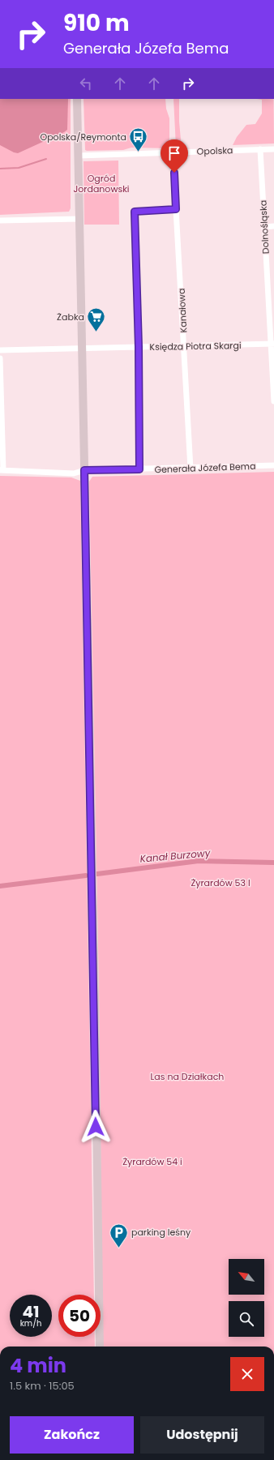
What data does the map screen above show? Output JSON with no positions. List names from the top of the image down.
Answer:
{
  "streets": {
    "street": [
      "Opolska",
      "Dolnośląska",
      "Kanałowa",
      "Księdza Piotra Skargi",
      "Generała Józefa Bema"
    ]
  },
  "crossings": [
    ["Opolska", "Dolnośląska"],
    ["Opolska", "Kanałowa"],
    ["Dolnośląska", "Księdza Piotra Skargi"],
    ["Kanałowa", "Księdza Piotra Skargi"],
    ["Kanałowa", "Generała Józefa Bema"]
  ],
  "water": ["Kanał Burzowy"],
  "parks": [
    "Ogród Jordanowski",
    "Żyrardów 53 l",
    "Las na Działkach",
    "Żyrardów 54 i"
  ],
  "places": {
    "bus stop": ["Opolska/Reymonta"],
    "supermarket": ["Żabka"],
    "parking": ["parking leśny"]
  },
  "north": "top left",
  "page": {
    "turn": ["910 m", "Generała Józefa Bema"],
    "speed": "41 km/h",
    "limit": "50",
    "heading": ["4 min", "1.5 km · 15:05"],
    "buttons": ["Zakończ", "Udostępnij"]
  }
}
